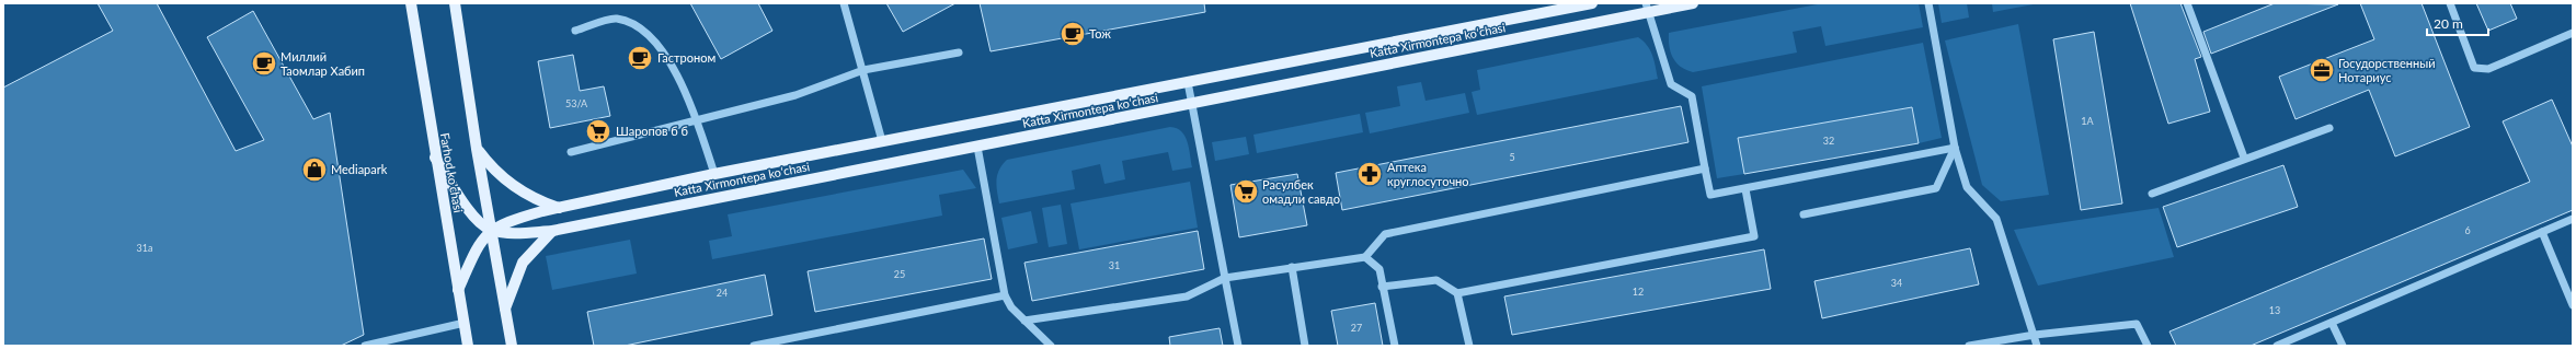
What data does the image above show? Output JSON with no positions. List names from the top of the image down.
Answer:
{
  "streets": {
    "main road": ["Katta Xirmontepa koʻchasi", "Farhod ko'chasi"]
  },
  "crossings": [
    ["Katta Xirmontepa koʻchasi", "Farhod ko'chasi"]
  ],
  "places": {
    "cafe": ["Тож", "Гастроном", "Миллий Таомлар Хабип"],
    "office": ["Госудорственный Нотариус"],
    "supermarket": ["Шаропов б б", "Расулбек омадли савдо"],
    "shop": ["Mediapark"],
    "pharmacy": ["Аптека круглосуточно"]
  },
  "house_numbers": [
    "53/А",
    "1А",
    "32",
    "5",
    "6",
    "31а",
    "31",
    "25",
    "34",
    "12",
    "24",
    "13",
    "27"
  ],
  "scale_bar": "20 m"
}
